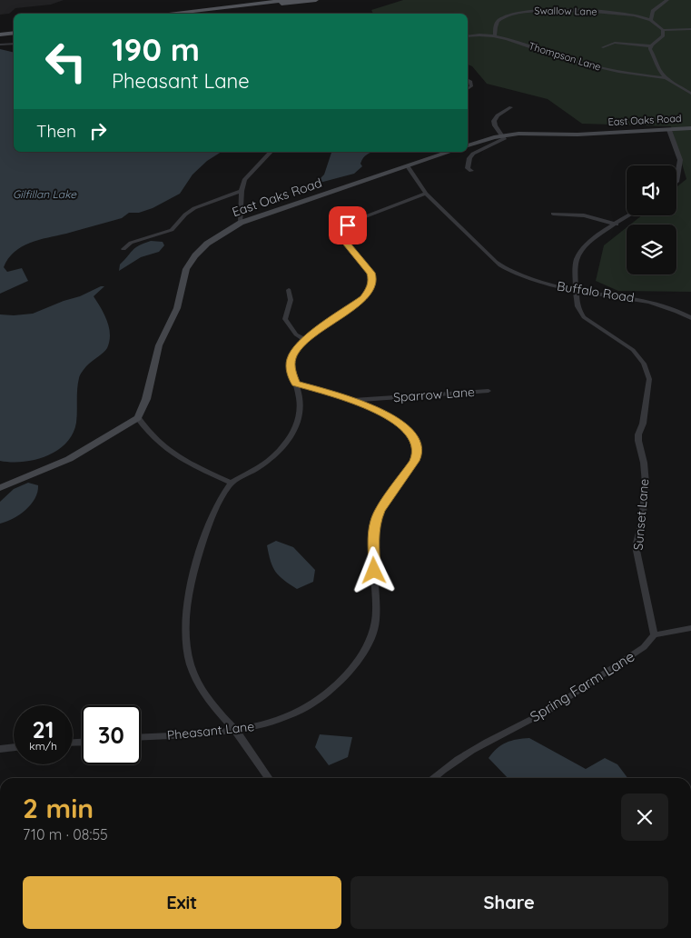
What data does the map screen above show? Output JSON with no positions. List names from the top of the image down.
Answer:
{
  "streets": {
    "street": [
      "Swallow Lane",
      "Thompson Lane",
      "East Oaks Road",
      "Buffalo Road",
      "Sparrow Lane",
      "Sunset Lane",
      "Spring Farm Lane",
      "Pheasant Lane"
    ]
  },
  "crossings": [
    ["Swallow Lane", "Thompson Lane"],
    ["East Oaks Road", "Buffalo Road"],
    ["Buffalo Road", "Sunset Lane"],
    ["Sparrow Lane", "Pheasant Lane"],
    ["Sunset Lane", "Spring Farm Lane"]
  ],
  "water": ["Gilfillan Lake"],
  "page": {
    "turn": ["190 m", "Pheasant Lane"],
    "then": "Then",
    "speed": "21 km/h",
    "limit": "30",
    "heading": ["2 min", "710 m · 08:55"],
    "buttons": ["Exit", "Share"]
  }
}
